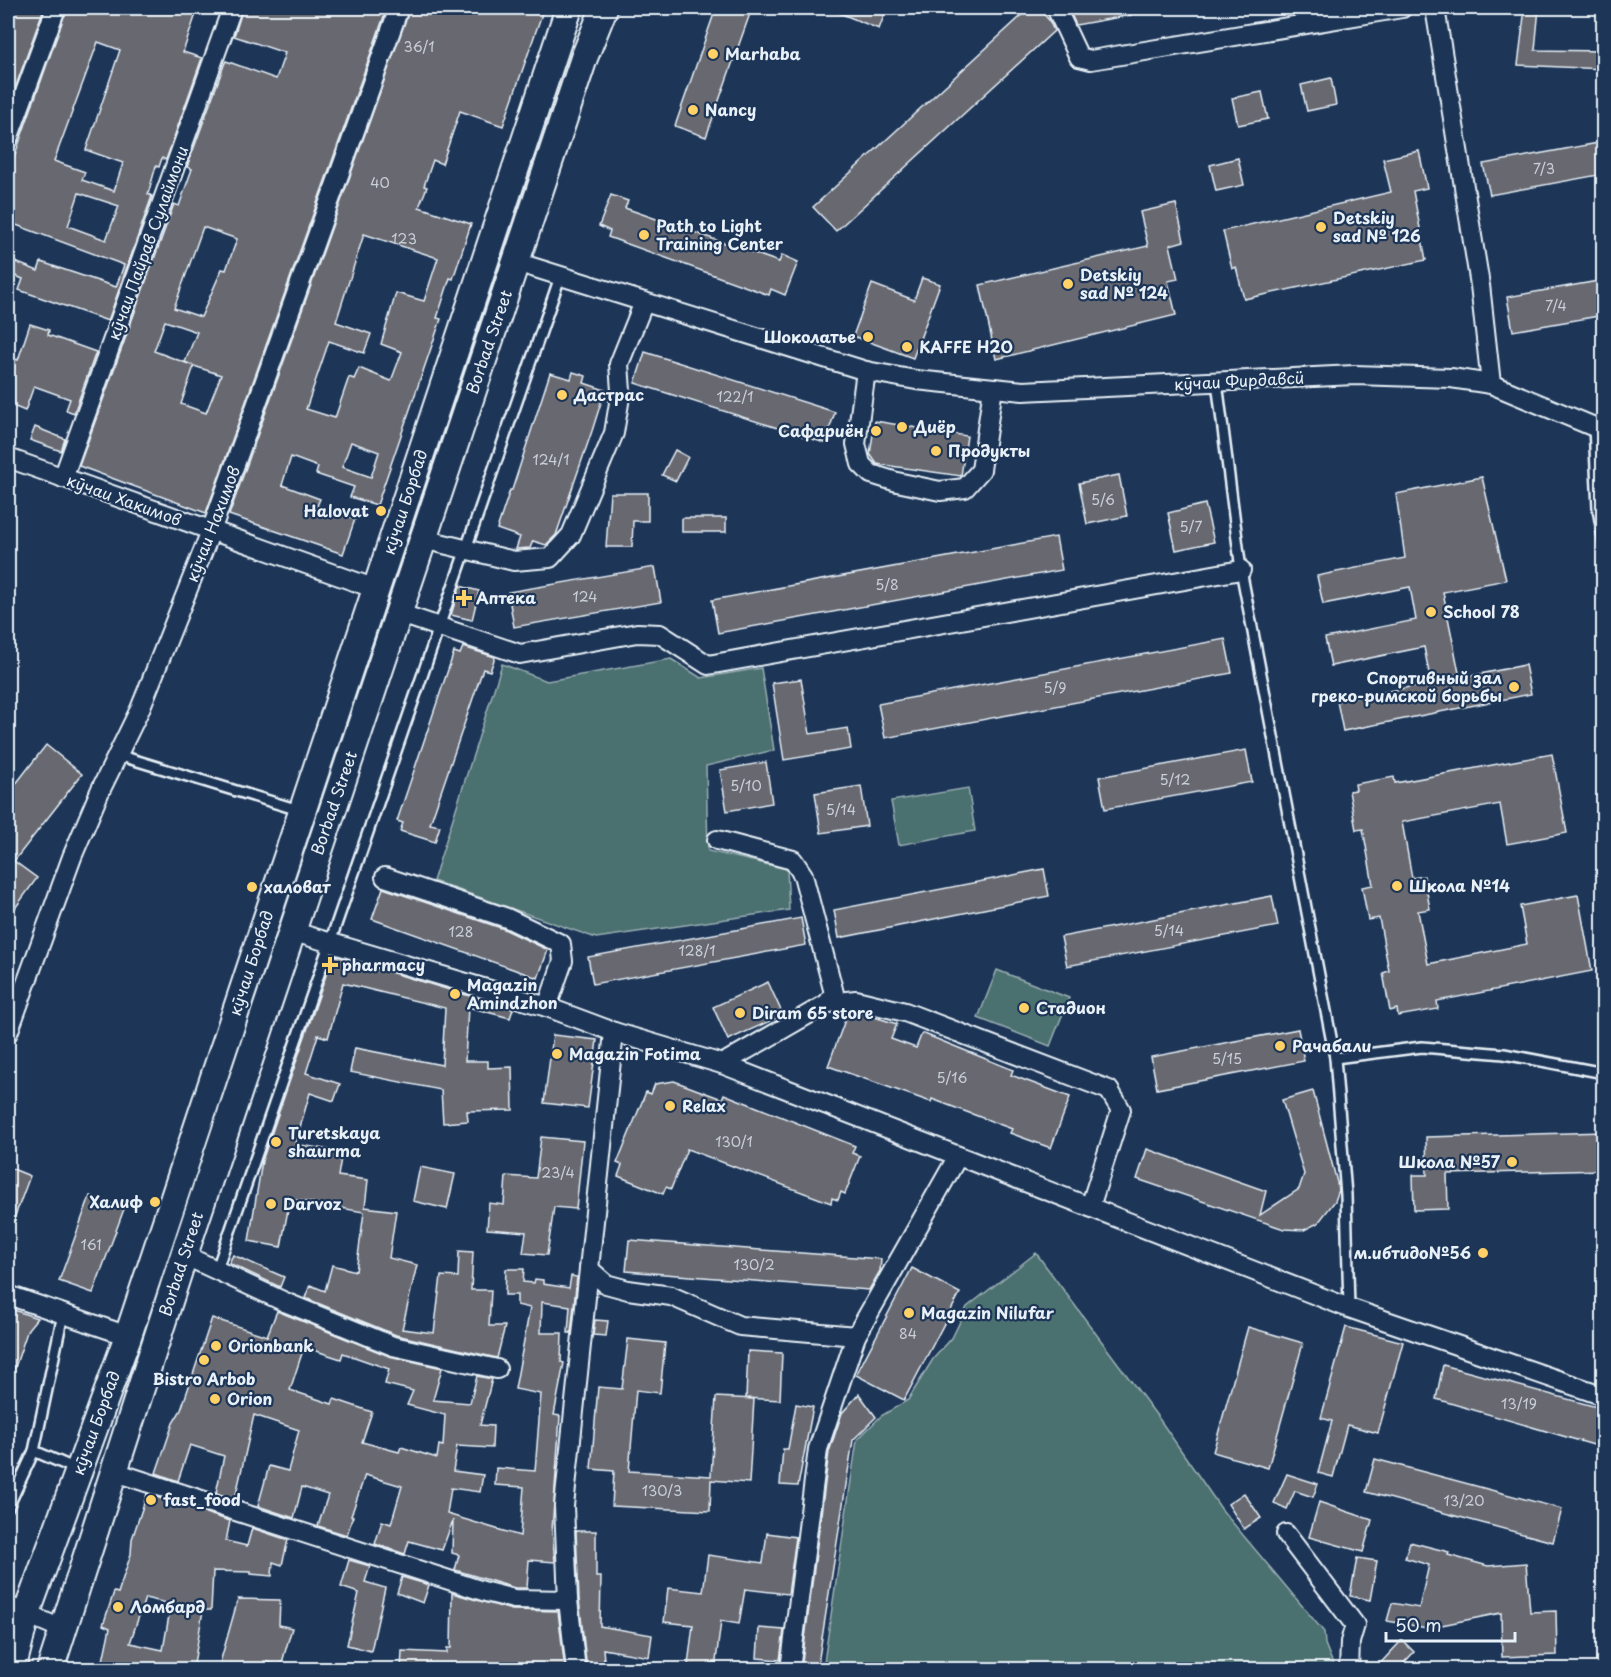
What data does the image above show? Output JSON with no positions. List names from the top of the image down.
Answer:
{
  "streets": {
    "main road": ["Borbad Street", "кӯчаи Борбад"],
    "street": [
      "кӯчаи Пайрав Сулаймони",
      "кӯчаи Фирдавсӣ",
      "кӯчаи Хакимов",
      "кӯчаи Нахимов"
    ]
  },
  "crossings": [
    ["кӯчаи Пайрав Сулаймони", "кӯчаи Хакимов"],
    ["Borbad Street", "кӯчаи Фирдавсӣ"],
    ["кӯчаи Хакимов", "кӯчаи Борбад"],
    ["кӯчаи Хакимов", "кӯчаи Нахимов"]
  ],
  "places": {
    "other": [
      "Marhaba",
      "Nancy",
      "Detskiy sad № 126",
      "Path to Light Training Center",
      "Detskiy sad № 124",
      "Шоколатье",
      "KAFFE H2O",
      "Дастрас",
      "Диëр",
      "Сафариëн",
      "Продукты",
      "Halovat",
      "School 78",
      "Спортивный зал греко-римской борьбы",
      "Школа №14",
      "халоват",
      "Magazin Amindzhon",
      "Стадион",
      "Diram 65 store",
      "Рачабали",
      "Magazin Fotima",
      "Relax",
      "Turetskaya shaurma",
      "Школа №57",
      "Халиф",
      "Darvoz",
      "м.ибтидо№56",
      "Magazin Nilufar",
      "Orionbank",
      "Bistro Arbob",
      "Orion",
      "fast_food",
      "Ломбард"
    ],
    "health": ["Аптека", "pharmacy"]
  },
  "house_numbers": [
    "36/1",
    "7/3",
    "40",
    "123",
    "7/4",
    "122/1",
    "124/1",
    "5/6",
    "5/7",
    "5/8",
    "124",
    "5/9",
    "5/12",
    "5/10",
    "5/14",
    "5/14",
    "128",
    "128/1",
    "5/15",
    "5/16",
    "130/1",
    "23/4",
    "161",
    "130/2",
    "84",
    "13/19",
    "130/3",
    "13/20"
  ],
  "scale_bar": "50 m"
}
